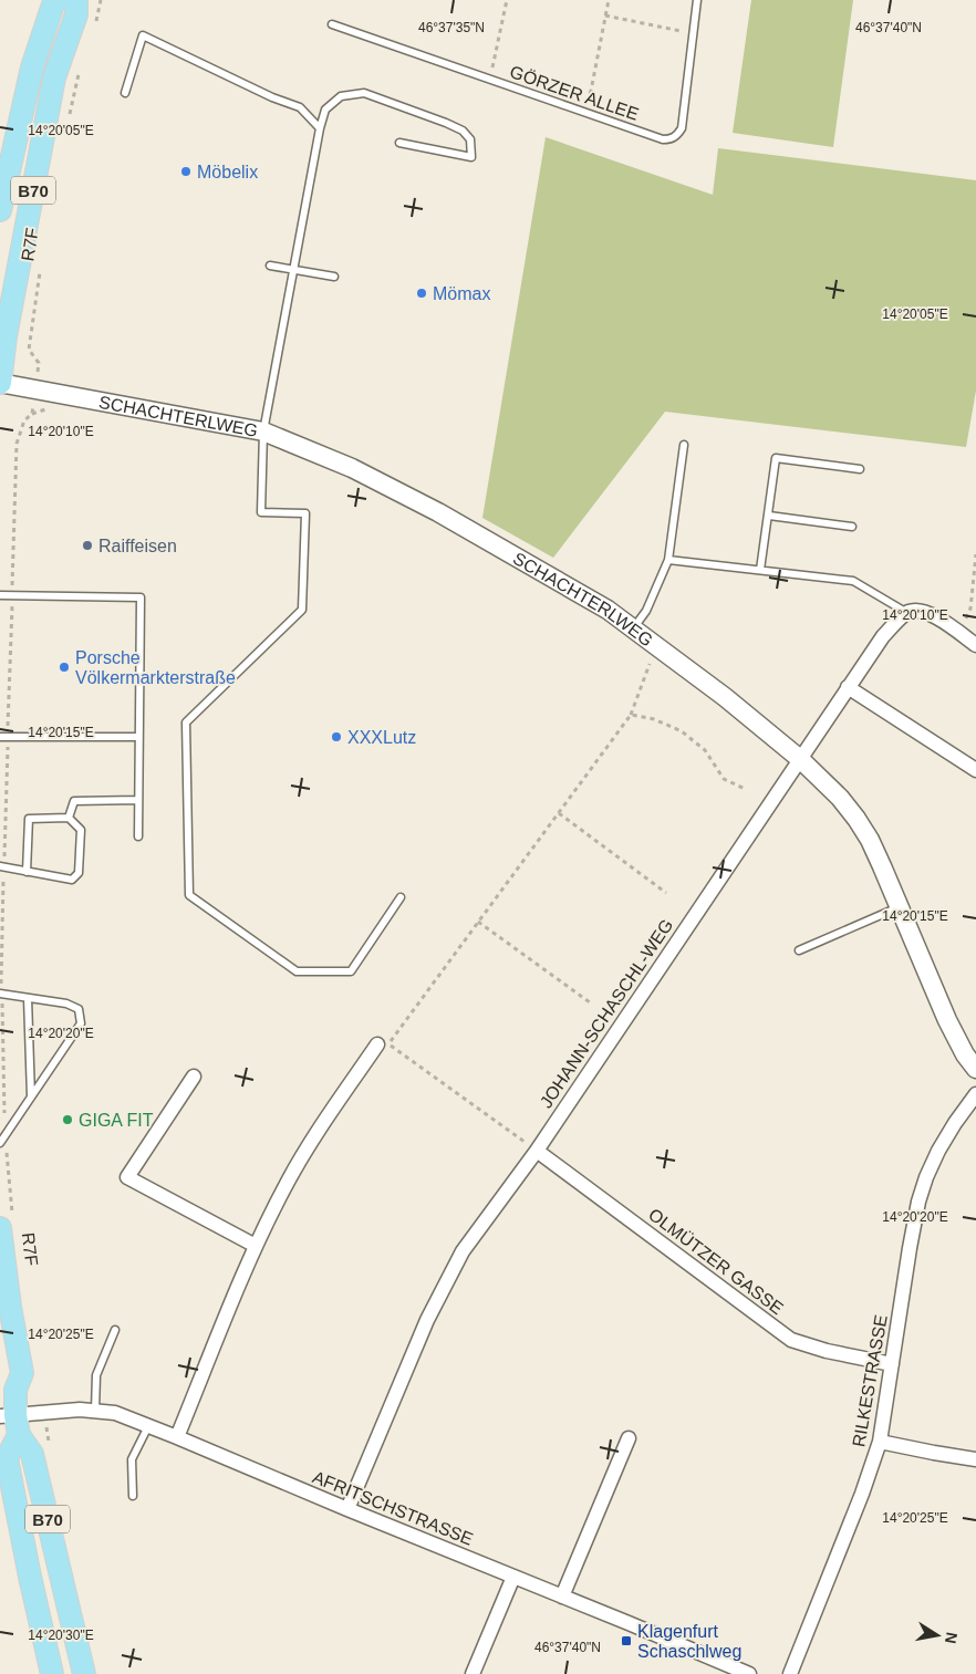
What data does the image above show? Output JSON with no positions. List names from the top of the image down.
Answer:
{
  "streets": {
    "main road": ["B70"],
    "street": [
      "SCHACHTERLWEG",
      "JOHANN-SCHASCHL-WEG",
      "OLMÜTZER GASSE",
      "RILKESTRASSE",
      "AFRITSCHSTRASSE"
    ],
    "lane": ["GÖRZER ALLEE"],
    "path": ["R7F"]
  },
  "crossings": [
    ["B70", "R7F"],
    ["B70", "SCHACHTERLWEG"],
    ["B70", "AFRITSCHSTRASSE"],
    ["SCHACHTERLWEG", "JOHANN-SCHASCHL-WEG"],
    ["JOHANN-SCHASCHL-WEG", "OLMÜTZER GASSE"],
    ["JOHANN-SCHASCHL-WEG", "AFRITSCHSTRASSE"],
    ["OLMÜTZER GASSE", "RILKESTRASSE"]
  ],
  "places": {
    "other": [
      "Möbelix",
      "Mömax",
      "Raiffeisen",
      "Porsche Völkermarkterstraße",
      "XXXLutz",
      "GIGA FIT"
    ],
    "transit": ["Klagenfurt Schaschlweg"]
  },
  "north": "right",
  "coordinates": [
    "46°37'35\"N",
    "46°37'40\"N",
    "14°20'05\"E",
    "14°20'10\"E",
    "14°20'15\"E",
    "14°20'20\"E",
    "14°20'25\"E",
    "14°20'30\"E"
  ]
}
